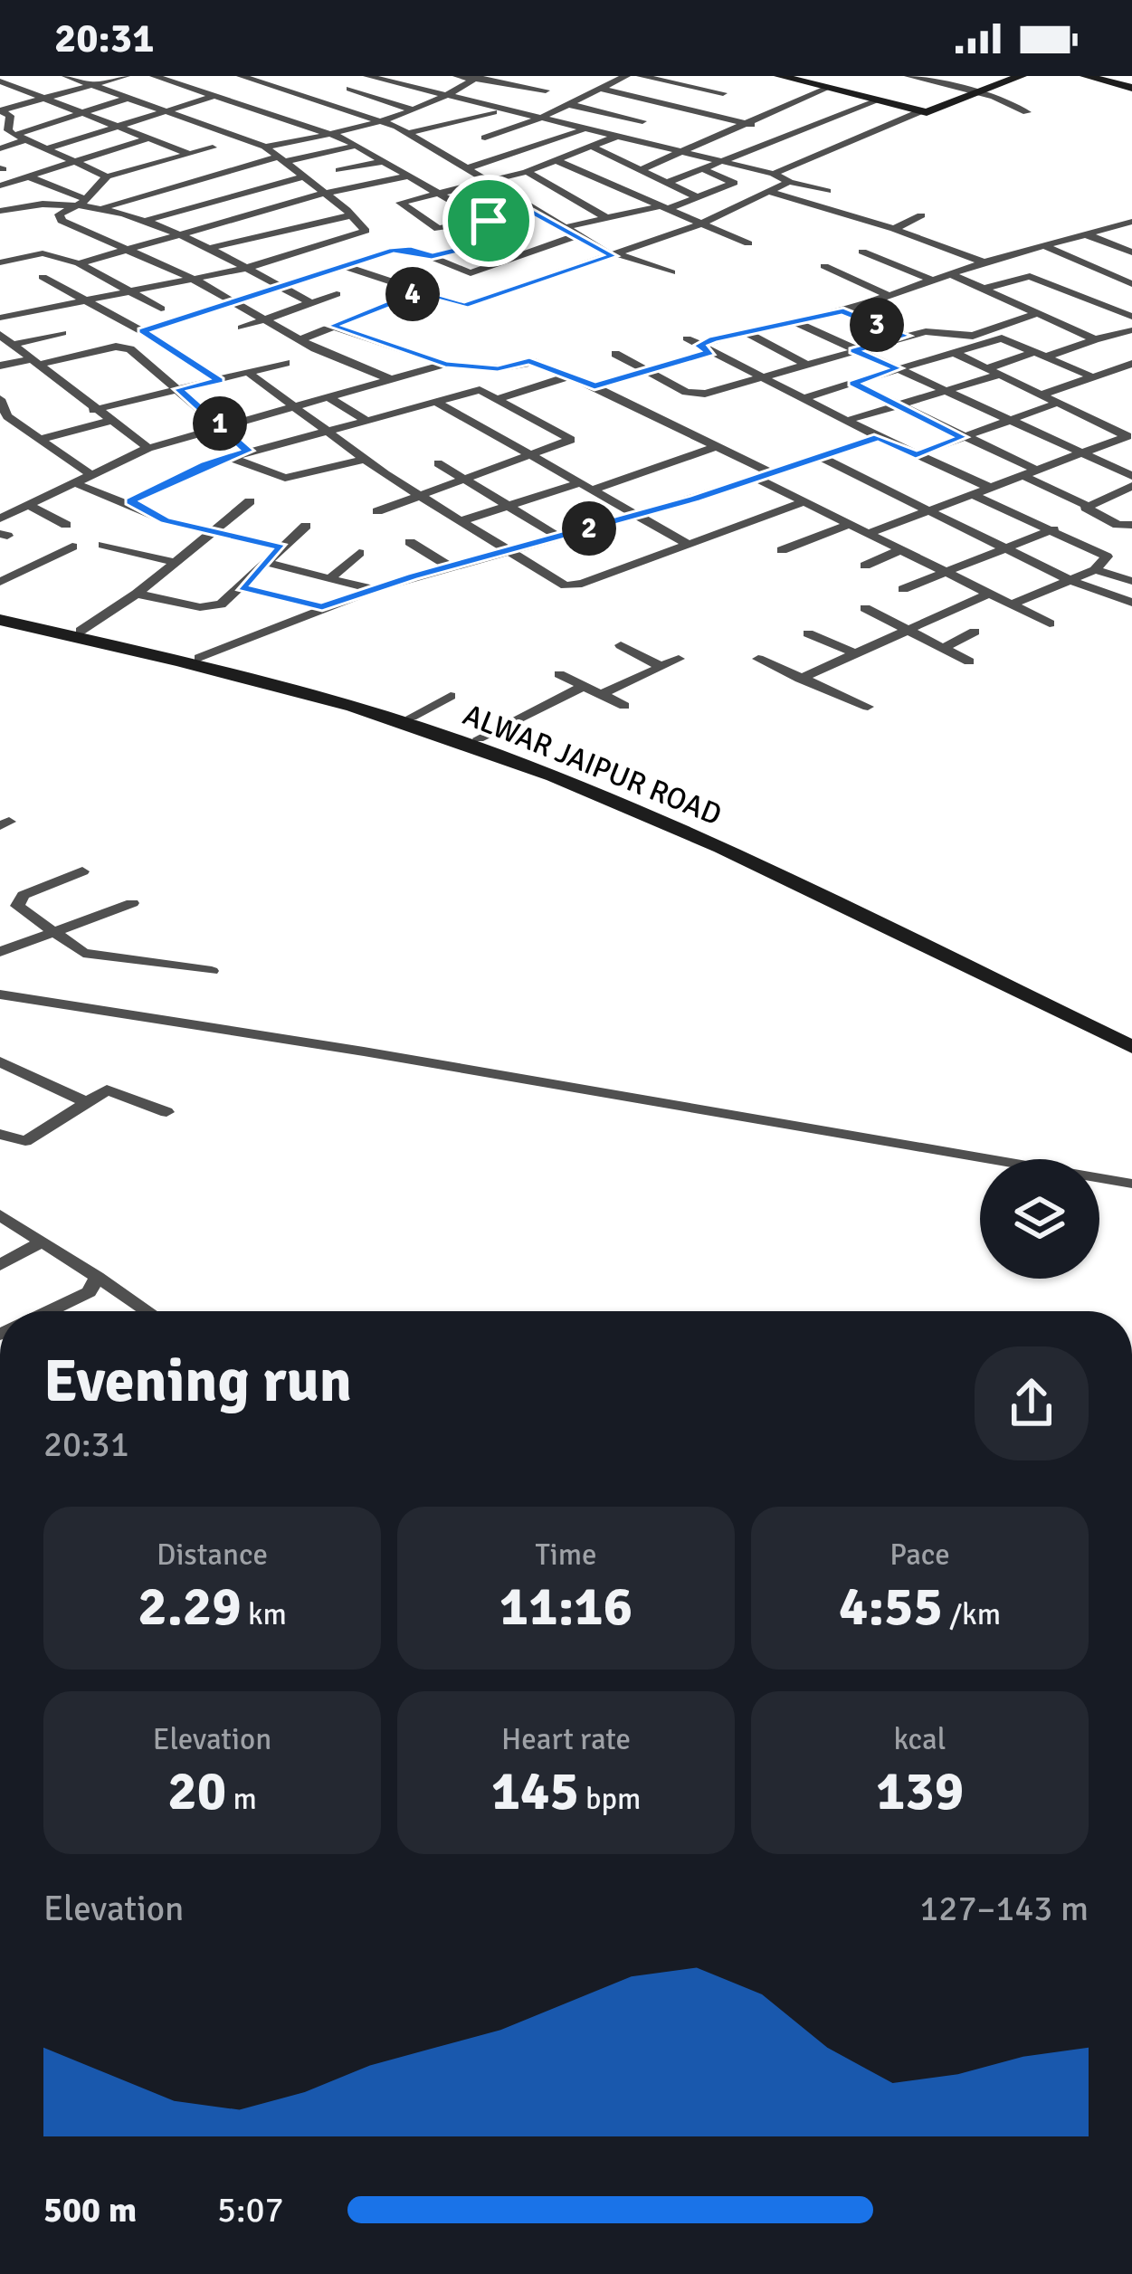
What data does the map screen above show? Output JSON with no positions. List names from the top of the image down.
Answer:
{
  "streets": {
    "main road": ["ALWAR JAIPUR ROAD"]
  },
  "page": {
    "status": "20:31",
    "pins": [
      "4",
      "3",
      "1",
      "2"
    ],
    "heading": ["Evening run", "20:31"],
    "stats": [
      ["Distance", "2.29 km"],
      ["Time", "11:16"],
      ["Pace", "4:55 /km"],
      ["Elevation", "20 m"],
      ["Heart rate", "145 bpm"],
      ["kcal", "139"]
    ],
    "chart": ["Elevation", "127–143 m"],
    "list": [
      {
        "name": "500 m",
        "note": "5:07"
      }
    ]
  }
}
